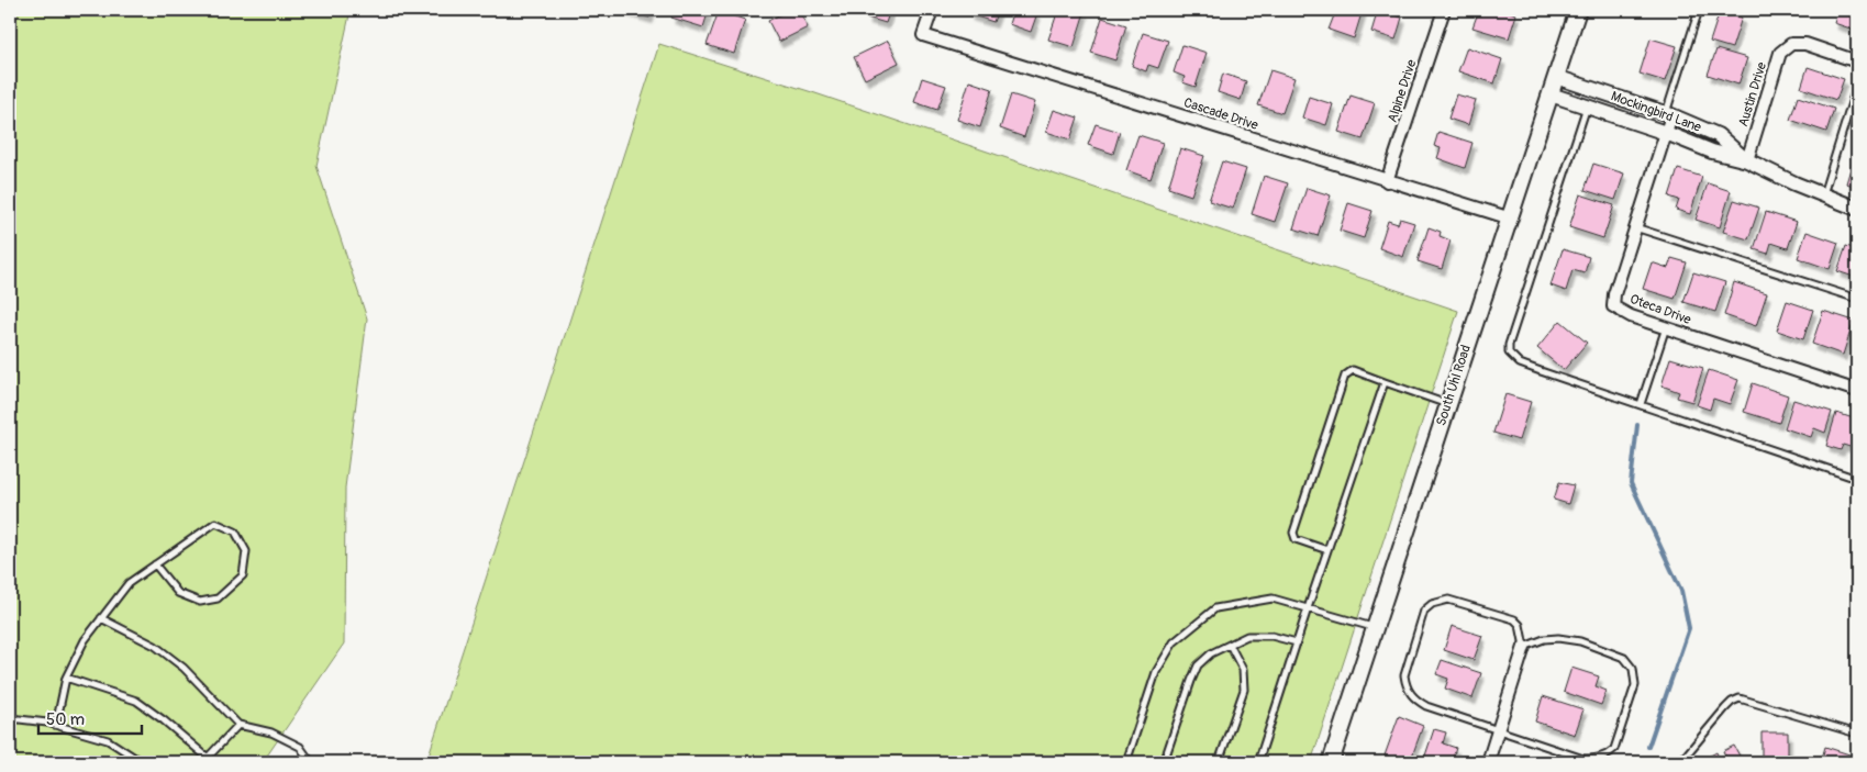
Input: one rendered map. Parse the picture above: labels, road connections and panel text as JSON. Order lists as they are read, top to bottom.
{
  "streets": {
    "main road": ["South Uhl Road"],
    "street": [
      "Alpine Drive",
      "Austin Drive",
      "Mockingbird Lane",
      "Cascade Drive",
      "Oteca Drive"
    ]
  },
  "crossings": [
    ["Alpine Drive", "Cascade Drive"],
    ["Austin Drive", "Mockingbird Lane"],
    ["Mockingbird Lane", "Oteca Drive"],
    ["Mockingbird Lane", "South Uhl Road"],
    ["Cascade Drive", "South Uhl Road"]
  ],
  "scale_bar": "50 m"
}
